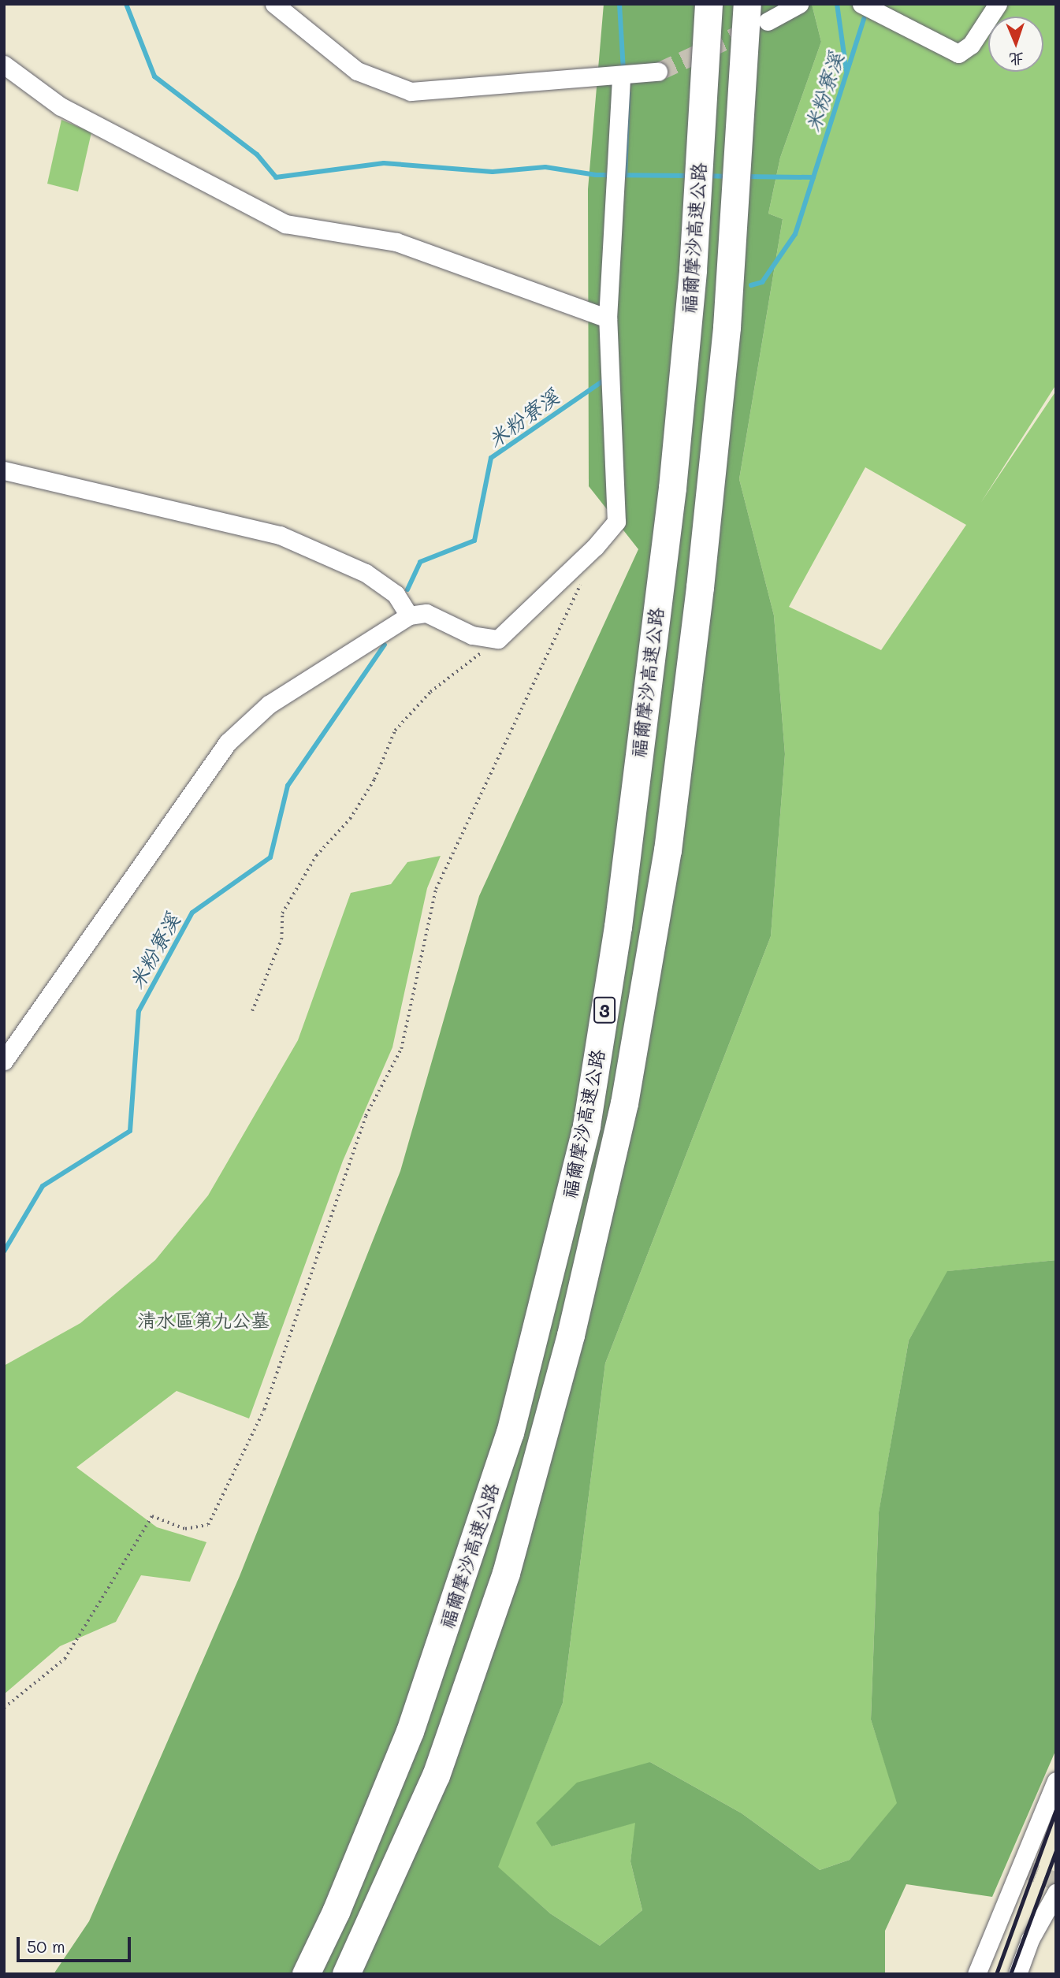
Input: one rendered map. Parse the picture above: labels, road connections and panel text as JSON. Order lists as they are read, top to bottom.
{
  "streets": {
    "highway": ["福爾摩沙高速公路", "3"]
  },
  "water": ["米粉寮溪"],
  "parks": ["清水區第九公墓"],
  "scale_bar": "50 m",
  "north": "bottom"
}
